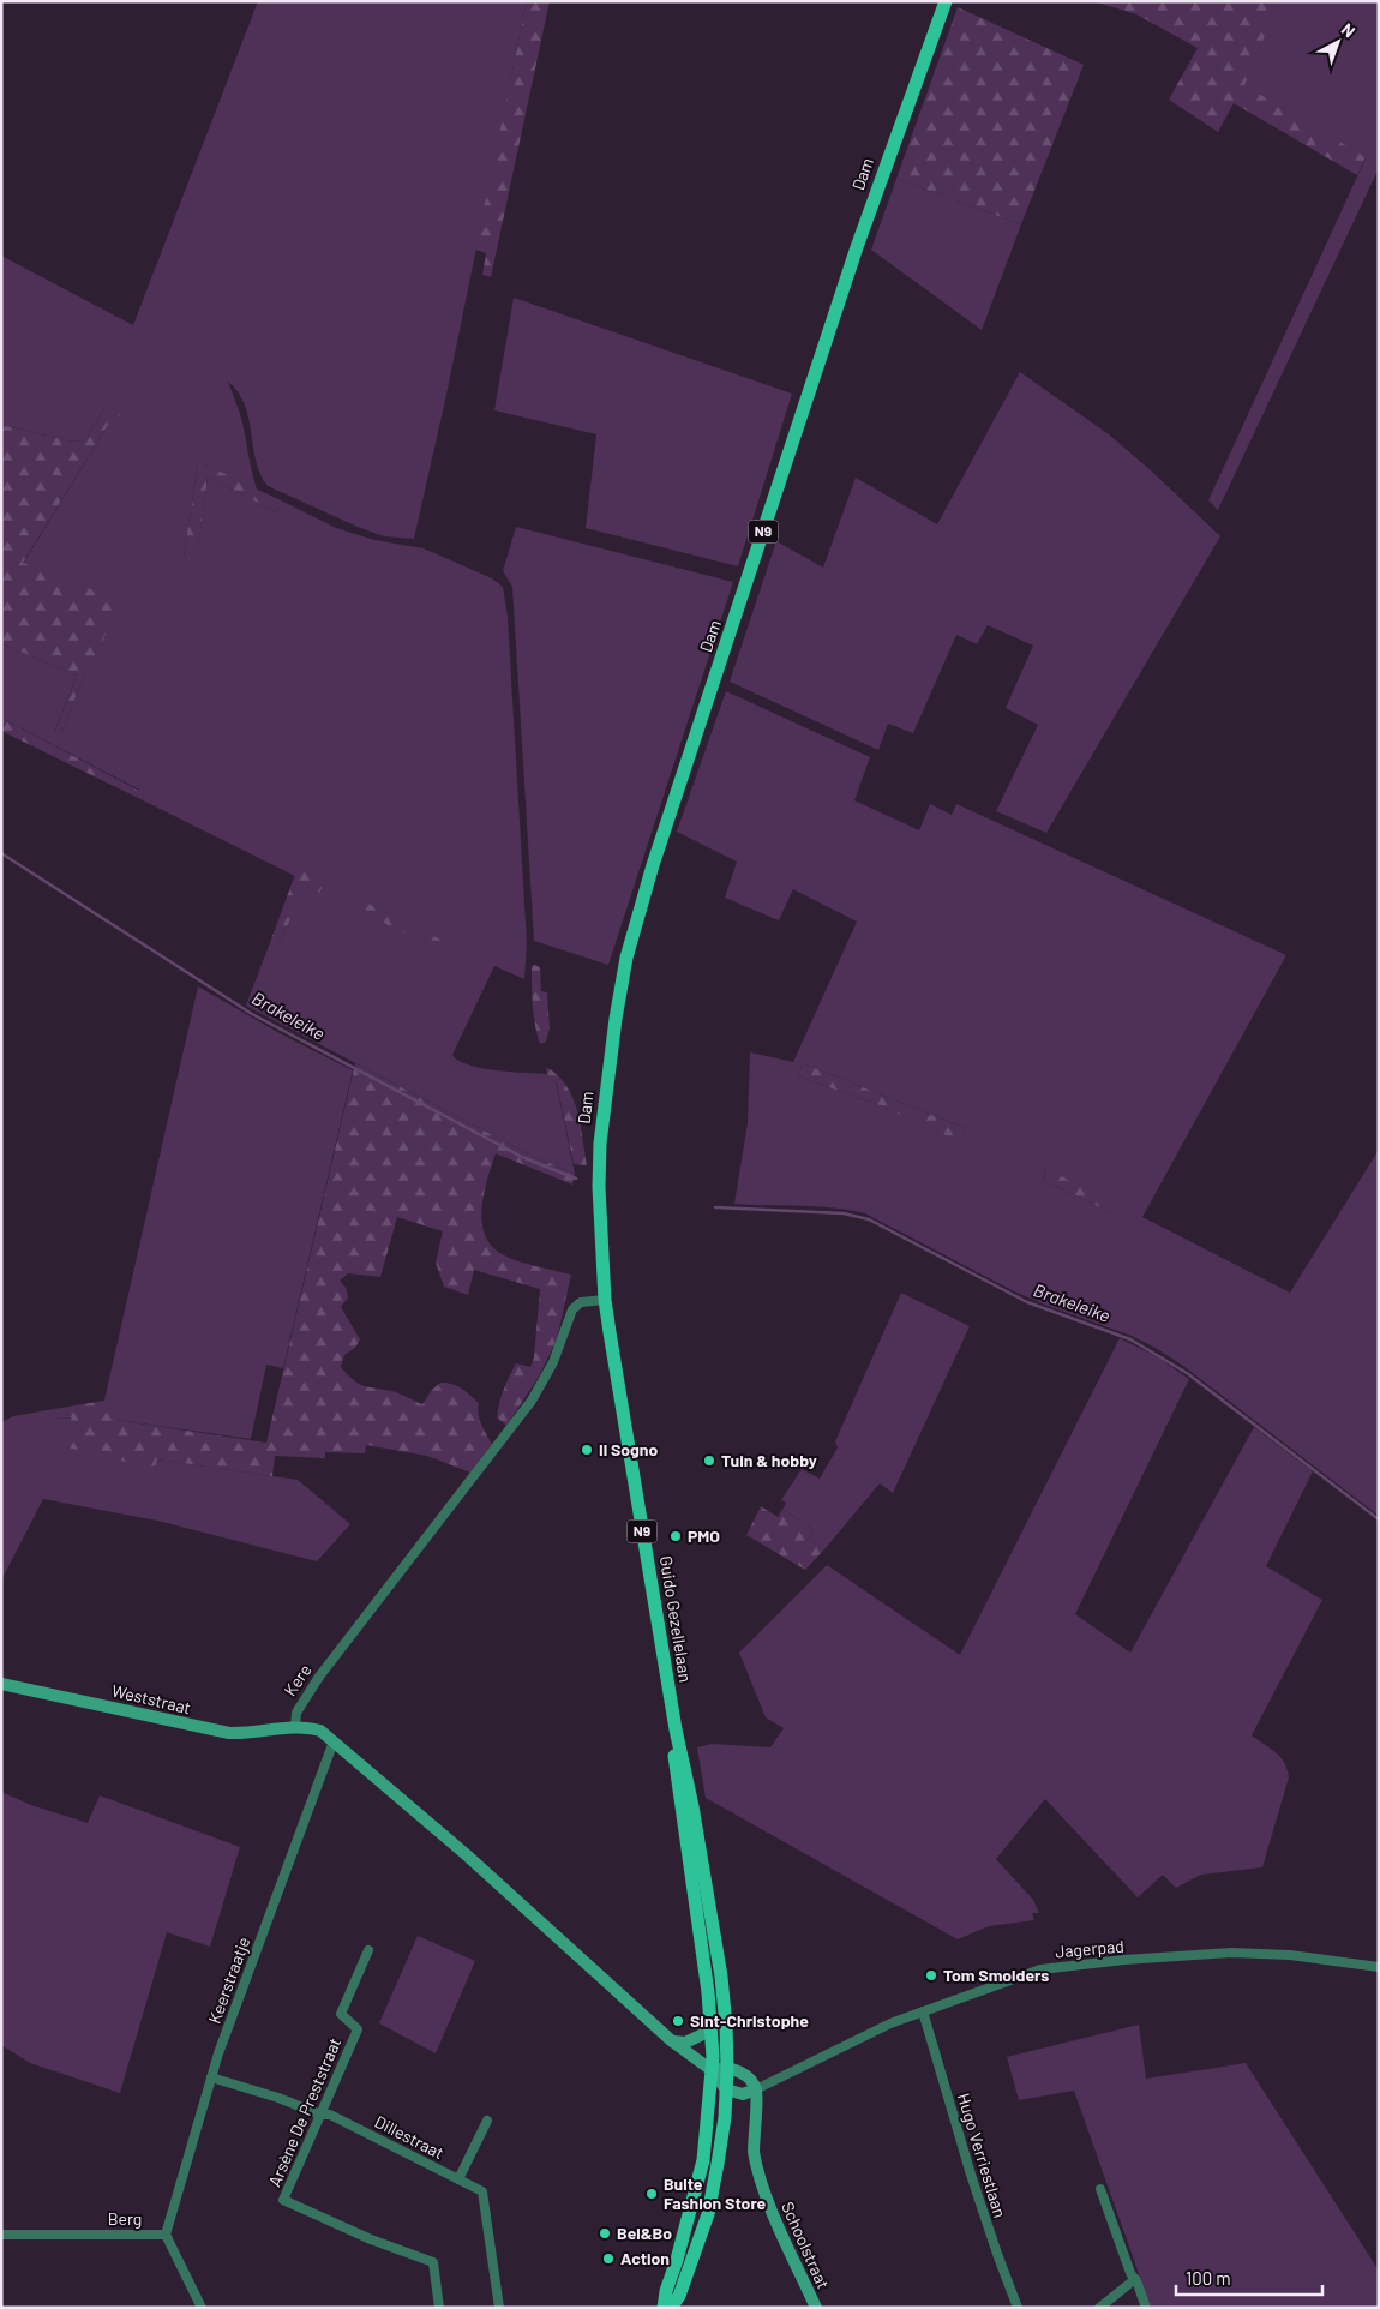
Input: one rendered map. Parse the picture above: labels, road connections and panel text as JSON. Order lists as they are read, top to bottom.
{
  "streets": {
    "main road": ["Dam", "N9", "Guido Gezellelaan"],
    "street": [
      "Kere",
      "Weststraat",
      "Jagerpad",
      "Keerstraatje",
      "Arsène De Preststraat",
      "Dillestraat",
      "Hugo Verriestlaan",
      "Berg",
      "Schoolstraat"
    ]
  },
  "crossings": [
    ["Dam", "Guido Gezellelaan"],
    ["Dam", "Kere"],
    ["N9", "Guido Gezellelaan"],
    ["Guido Gezellelaan", "Kere"],
    ["Kere", "Weststraat"],
    ["Jagerpad", "Hugo Verriestlaan"],
    ["Jagerpad", "Schoolstraat"],
    ["Keerstraatje", "Dillestraat"],
    ["Keerstraatje", "Berg"],
    ["Arsène De Preststraat", "Dillestraat"]
  ],
  "water": ["Brakeleike"],
  "places": [
    "Il Sogno",
    "Tuin & hobby",
    "PMO",
    "Tom Smolders",
    "Sint-Christophe",
    "Bulte Fashion Store",
    "Bel&Bo",
    "Action"
  ],
  "scale_bar": "100 m",
  "north": "top right"
}
